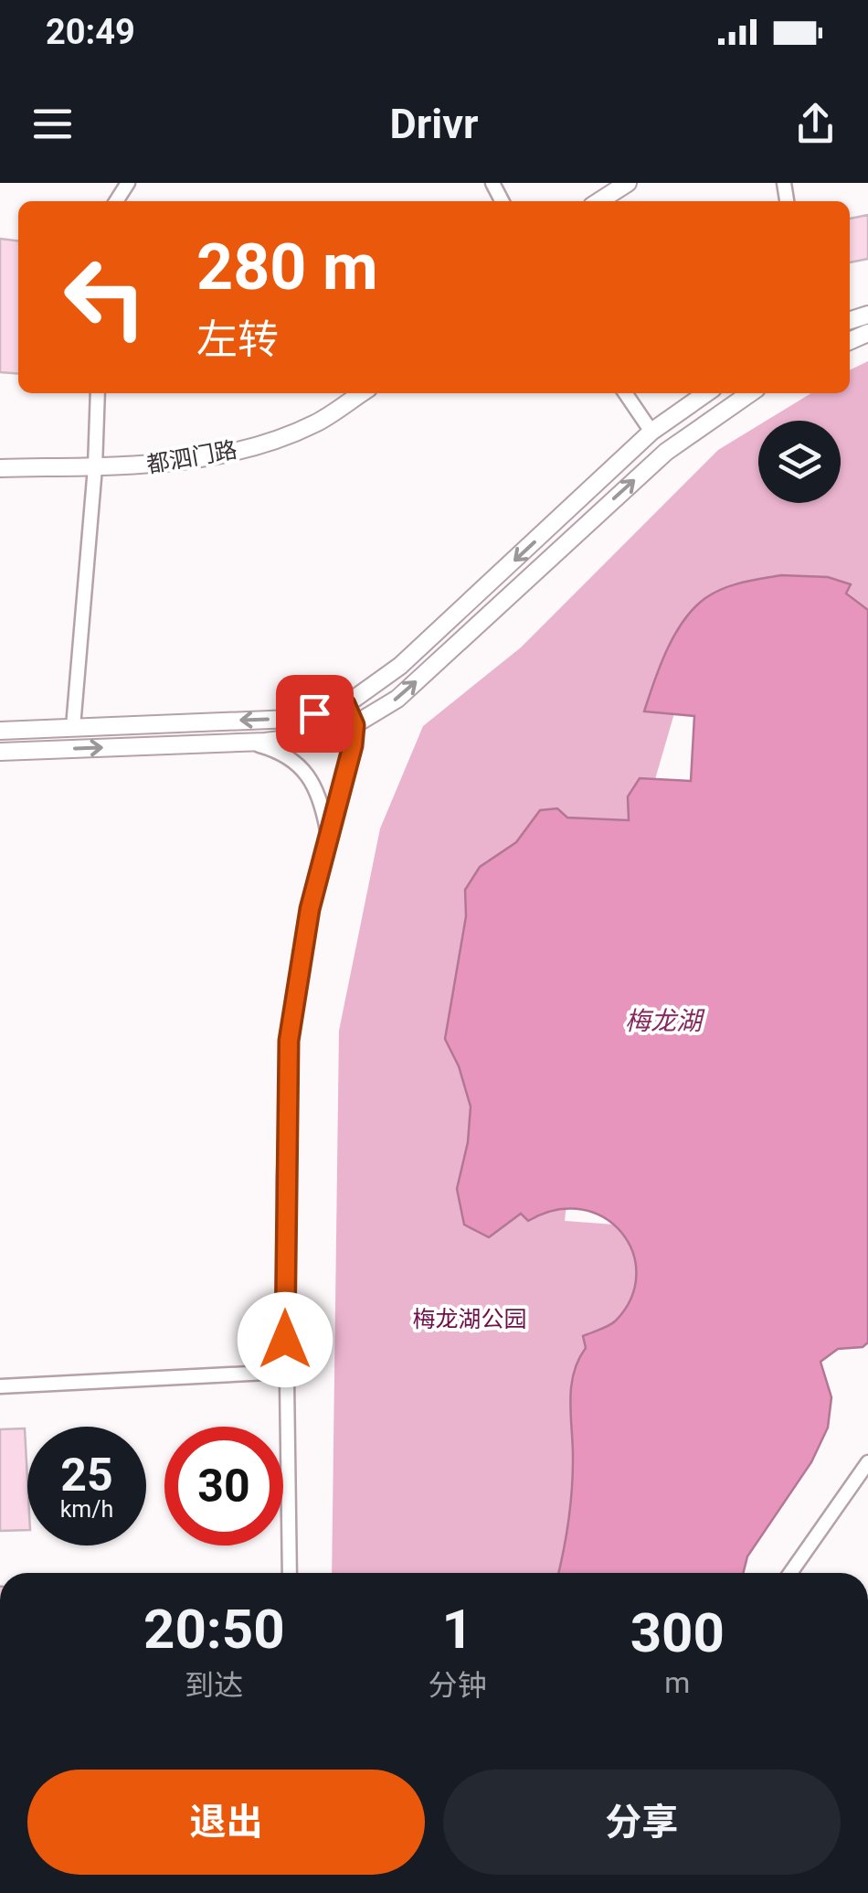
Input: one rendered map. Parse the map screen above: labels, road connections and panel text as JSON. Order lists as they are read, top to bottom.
{
  "streets": {
    "street": ["都泗门路"]
  },
  "water": ["梅龙湖"],
  "parks": ["梅龙湖公园"],
  "page": {
    "status": "20:49",
    "header": "Drivr",
    "turn": ["280 m", "左转"],
    "speed": "25 km/h",
    "limit": "30",
    "eta": [
      "20:50",
      "到达",
      "1",
      "分钟",
      "300",
      "m"
    ],
    "buttons": ["退出", "分享"]
  }
}
